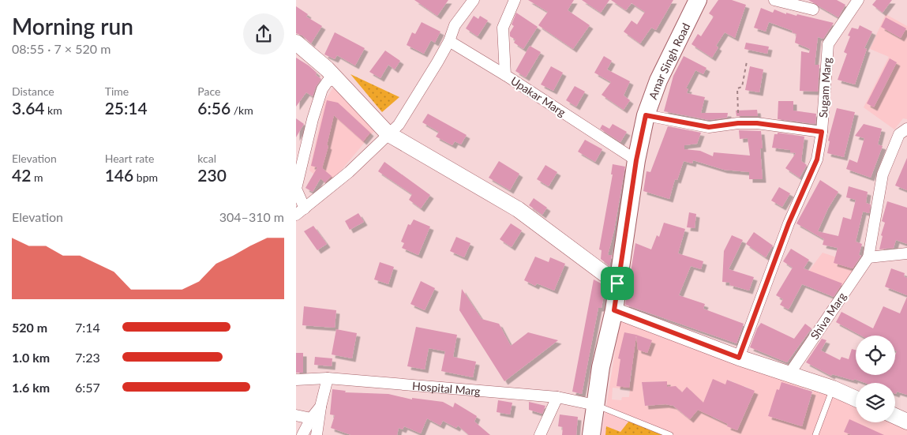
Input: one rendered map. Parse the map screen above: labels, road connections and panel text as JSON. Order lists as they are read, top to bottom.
{
  "streets": {
    "main road": ["Amar Singh Road"],
    "street": [
      "Sugam Marg",
      "Upakar Marg",
      "Shiva Marg",
      "Hospital Marg"
    ]
  },
  "crossings": [
    ["Amar Singh Road", "Upakar Marg"]
  ],
  "page": {
    "heading": ["Morning run", "08:55 · 7 × 520 m"],
    "stats": [
      ["Distance", "3.64 km"],
      ["Time", "25:14"],
      ["Pace", "6:56 /km"],
      ["Elevation", "42 m"],
      ["Heart rate", "146 bpm"],
      ["kcal", "230"]
    ],
    "chart": ["Elevation", "304–310 m"],
    "list": [
      {
        "name": "520 m",
        "note": "7:14"
      },
      {
        "name": "1.0 km",
        "note": "7:23"
      },
      {
        "name": "1.6 km",
        "note": "6:57"
      }
    ]
  }
}
